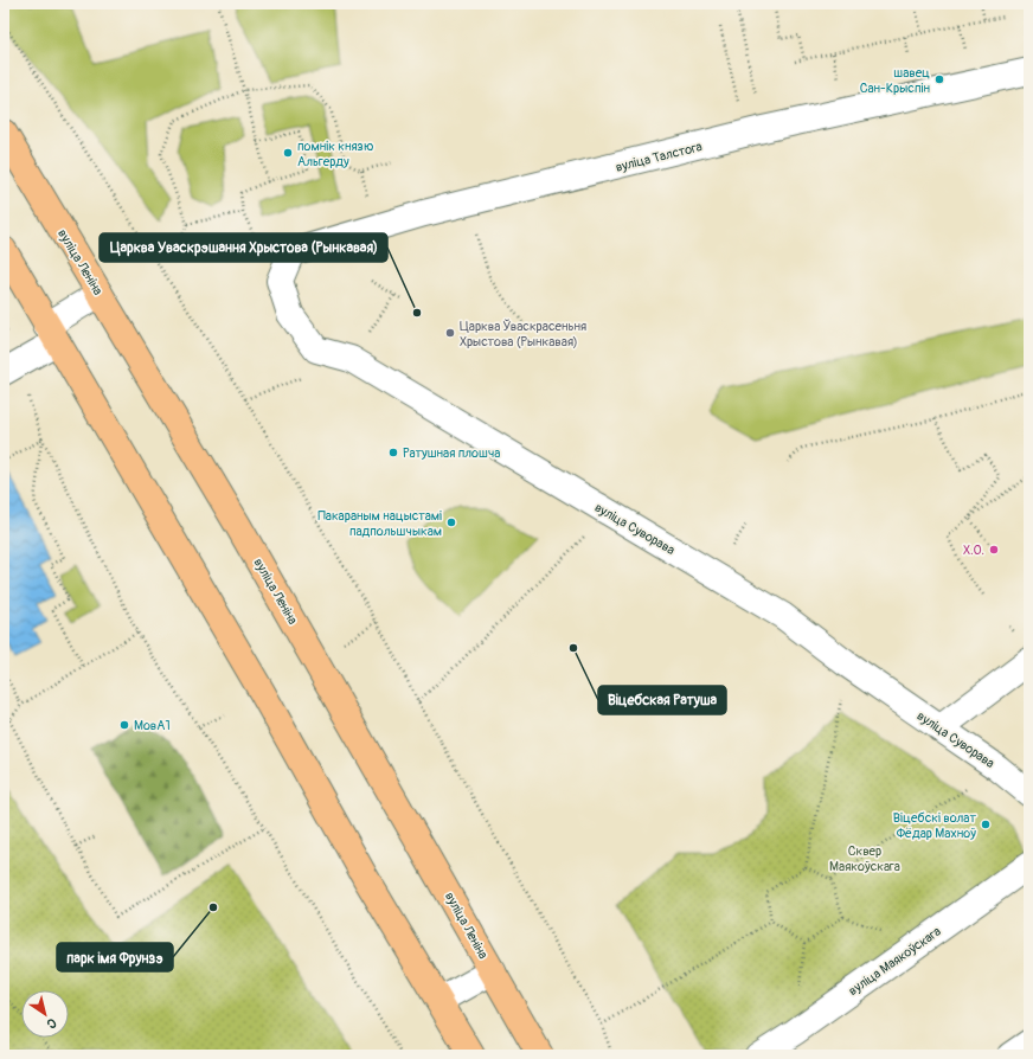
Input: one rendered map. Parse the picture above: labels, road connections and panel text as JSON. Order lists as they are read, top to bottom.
{
  "streets": {
    "main road": ["вуліца Леніна"],
    "street": ["вуліца Талстога", "вуліца Суворава", "вуліца Маякоўскага"]
  },
  "crossings": [
    ["вуліца Талстога", "вуліца Суворава"]
  ],
  "parks": ["Сквер Маякоўскага"],
  "places": [
    "шавец Сан-Крыспін",
    "помнік князю Альгерду",
    "Царква Уваскрэшання Хрыстова (Рынкавая)",
    "Царква Ўваскрасеньня Хрыстова (Рынкавая)",
    "Ратушная плошча",
    "Пакараным нацыстамі падпольшчыкам",
    "X.O.",
    "Віцебская Ратуша",
    "МовА1",
    "Віцебскі волат Фёдар Махноў",
    "парк імя Фрунзэ"
  ],
  "north": "bottom right"
}
